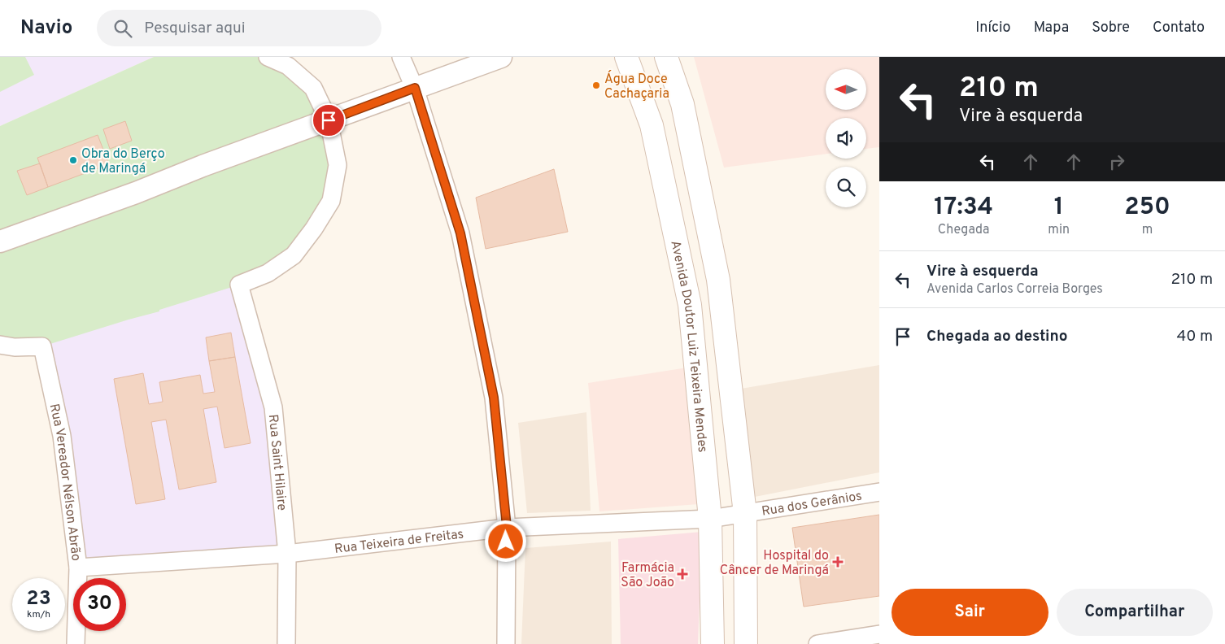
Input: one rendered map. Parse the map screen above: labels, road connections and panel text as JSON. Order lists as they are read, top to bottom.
{
  "streets": {
    "main road": ["Avenida Doutor Luiz Teixeira Mendes"],
    "street": [
      "Rua Saint Hilaire",
      "Rua Vereador Nélson Abrão",
      "Rua dos Gerânios",
      "Rua Teixeira de Freitas"
    ]
  },
  "crossings": [
    ["Avenida Doutor Luiz Teixeira Mendes", "Rua Teixeira de Freitas"],
    ["Rua Saint Hilaire", "Rua Teixeira de Freitas"],
    ["Rua Vereador Nélson Abrão", "Rua Teixeira de Freitas"],
    ["Rua dos Gerânios", "Rua Teixeira de Freitas"]
  ],
  "places": {
    "other": ["Água Doce Cachaçaria", "Obra do Berço de Maringá"],
    "health": ["Hospital do Câncer de Maringá", "Farmácia São João"]
  },
  "north": "left",
  "page": {
    "header": "Navio",
    "search": "Pesquisar aqui",
    "nav": [
      "Início",
      "Mapa",
      "Sobre",
      "Contato"
    ],
    "turn": ["210 m", "Vire à esquerda"],
    "eta": [
      "17:34",
      "Chegada",
      "1",
      "min",
      "250",
      "m"
    ],
    "list": [
      {
        "name": "Vire à esquerda",
        "note": "Avenida Carlos Correia Borges",
        "value": "210 m"
      },
      {
        "name": "Chegada ao destino",
        "value": "40 m"
      }
    ],
    "speed": "23 km/h",
    "limit": "30",
    "buttons": ["Sair", "Compartilhar"]
  }
}
